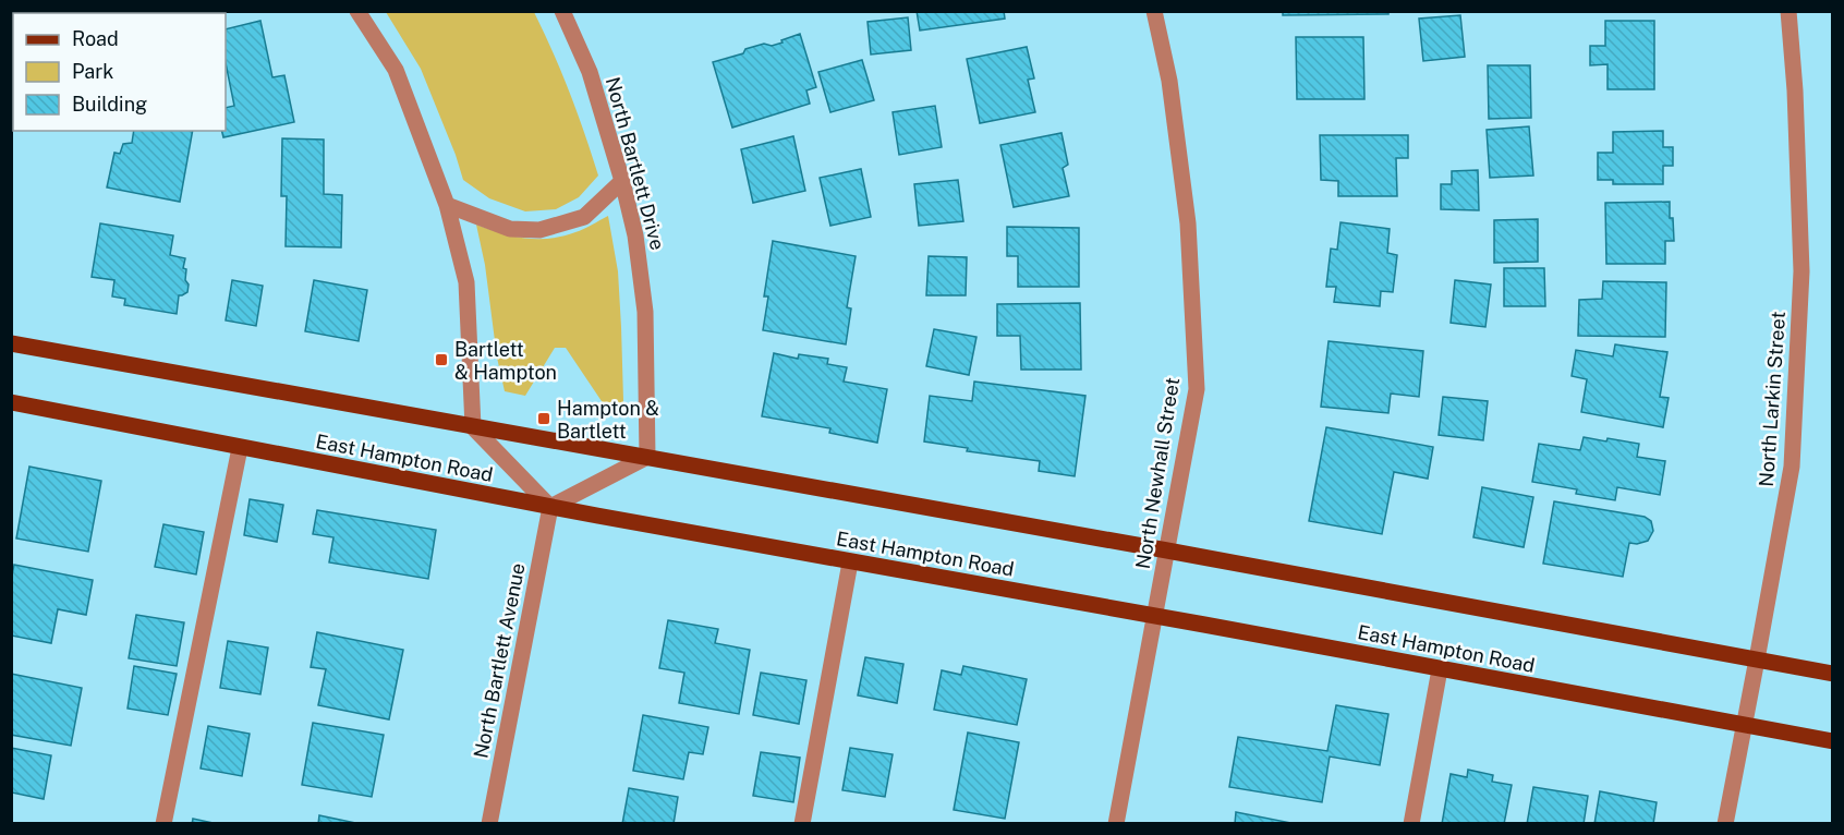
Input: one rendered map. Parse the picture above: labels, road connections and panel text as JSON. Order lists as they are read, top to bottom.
{
  "streets": {
    "main road": ["East Hampton Road"],
    "street": [
      "North Bartlett Drive",
      "North Larkin Street",
      "North Newhall Street",
      "North Bartlett Avenue"
    ]
  },
  "crossings": [
    ["North Larkin Street", "East Hampton Road"],
    ["East Hampton Road", "North Newhall Street"],
    ["East Hampton Road", "North Bartlett Avenue"]
  ],
  "places": {
    "transit": ["Bartlett & Hampton", "Hampton & Bartlett"]
  },
  "legend": ["Road", "Park", "Building"]
}
